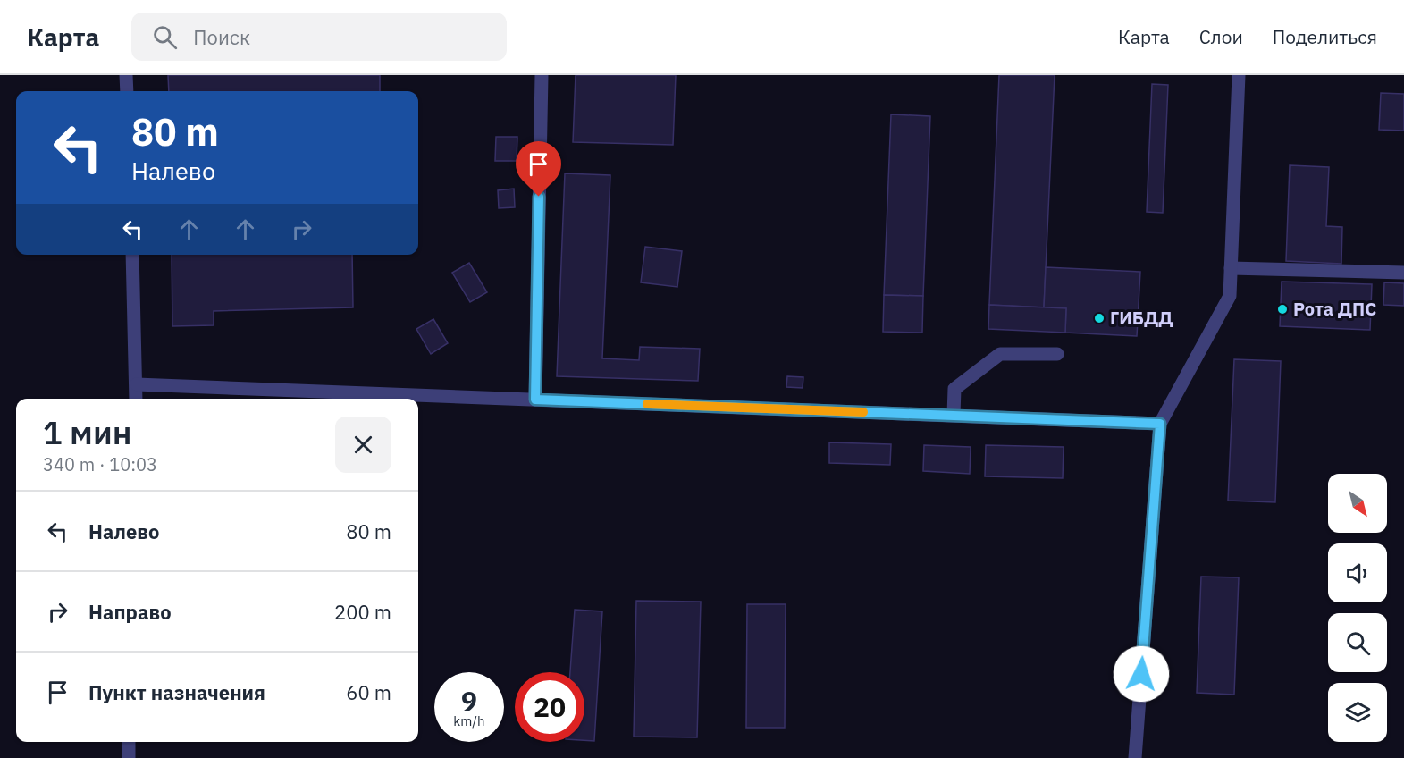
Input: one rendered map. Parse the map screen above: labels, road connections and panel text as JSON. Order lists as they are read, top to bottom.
{
  "places": ["Рота ДПС", "ГИБДД"],
  "north": "bottom right",
  "page": {
    "header": "Карта",
    "search": "Поиск",
    "nav": ["Карта", "Слои", "Поделиться"],
    "turn": ["80 m", "Налево"],
    "heading": ["1 мин", "340 m · 10:03"],
    "list": [
      {
        "name": "Налево",
        "value": "80 m"
      },
      {
        "name": "Направо",
        "value": "200 m"
      },
      {
        "name": "Пункт назначения",
        "value": "60 m"
      }
    ],
    "speed": "9 km/h",
    "limit": "20"
  }
}
